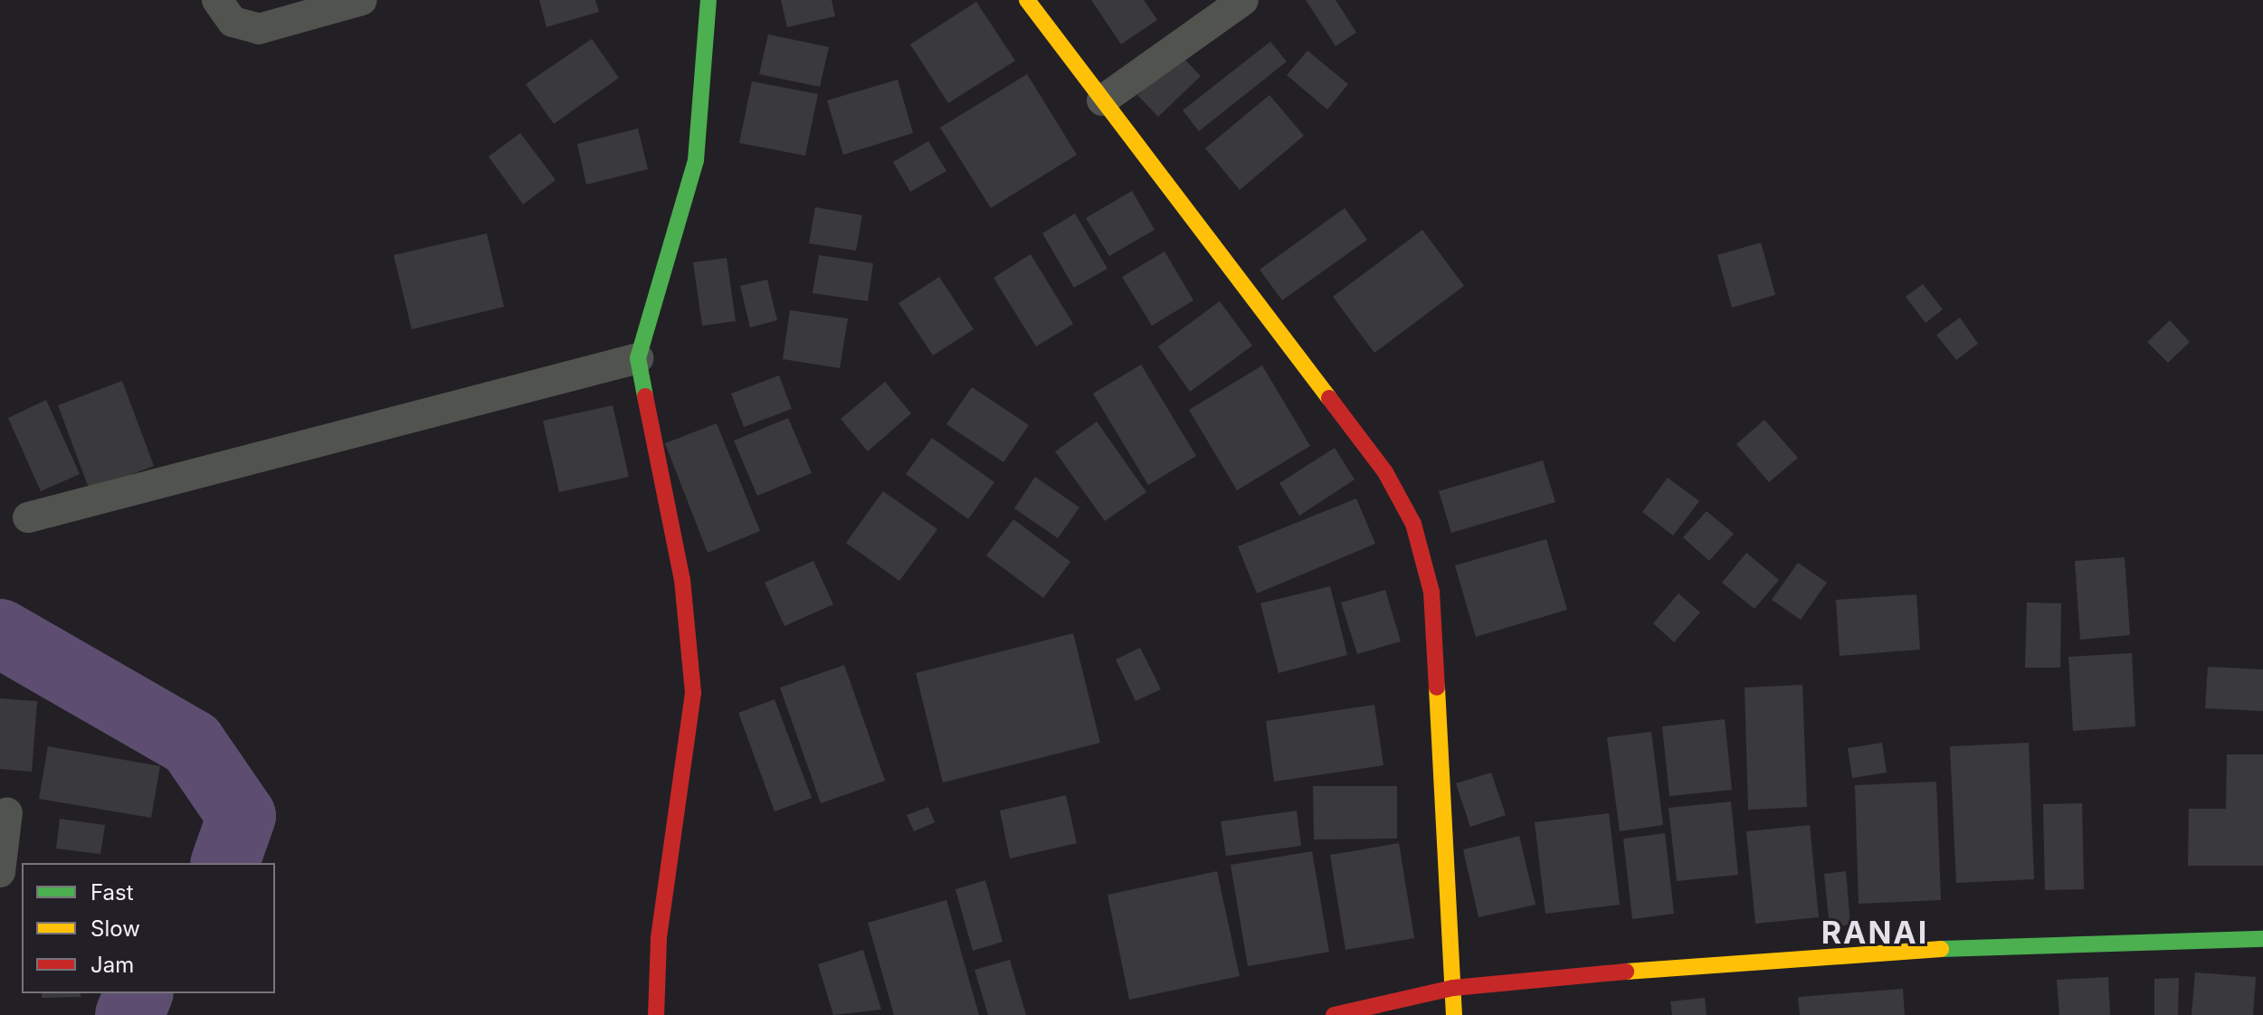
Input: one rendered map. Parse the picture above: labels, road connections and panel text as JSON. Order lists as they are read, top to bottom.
{
  "districts": ["RANAI"],
  "legend": ["Fast", "Slow", "Jam"]
}
